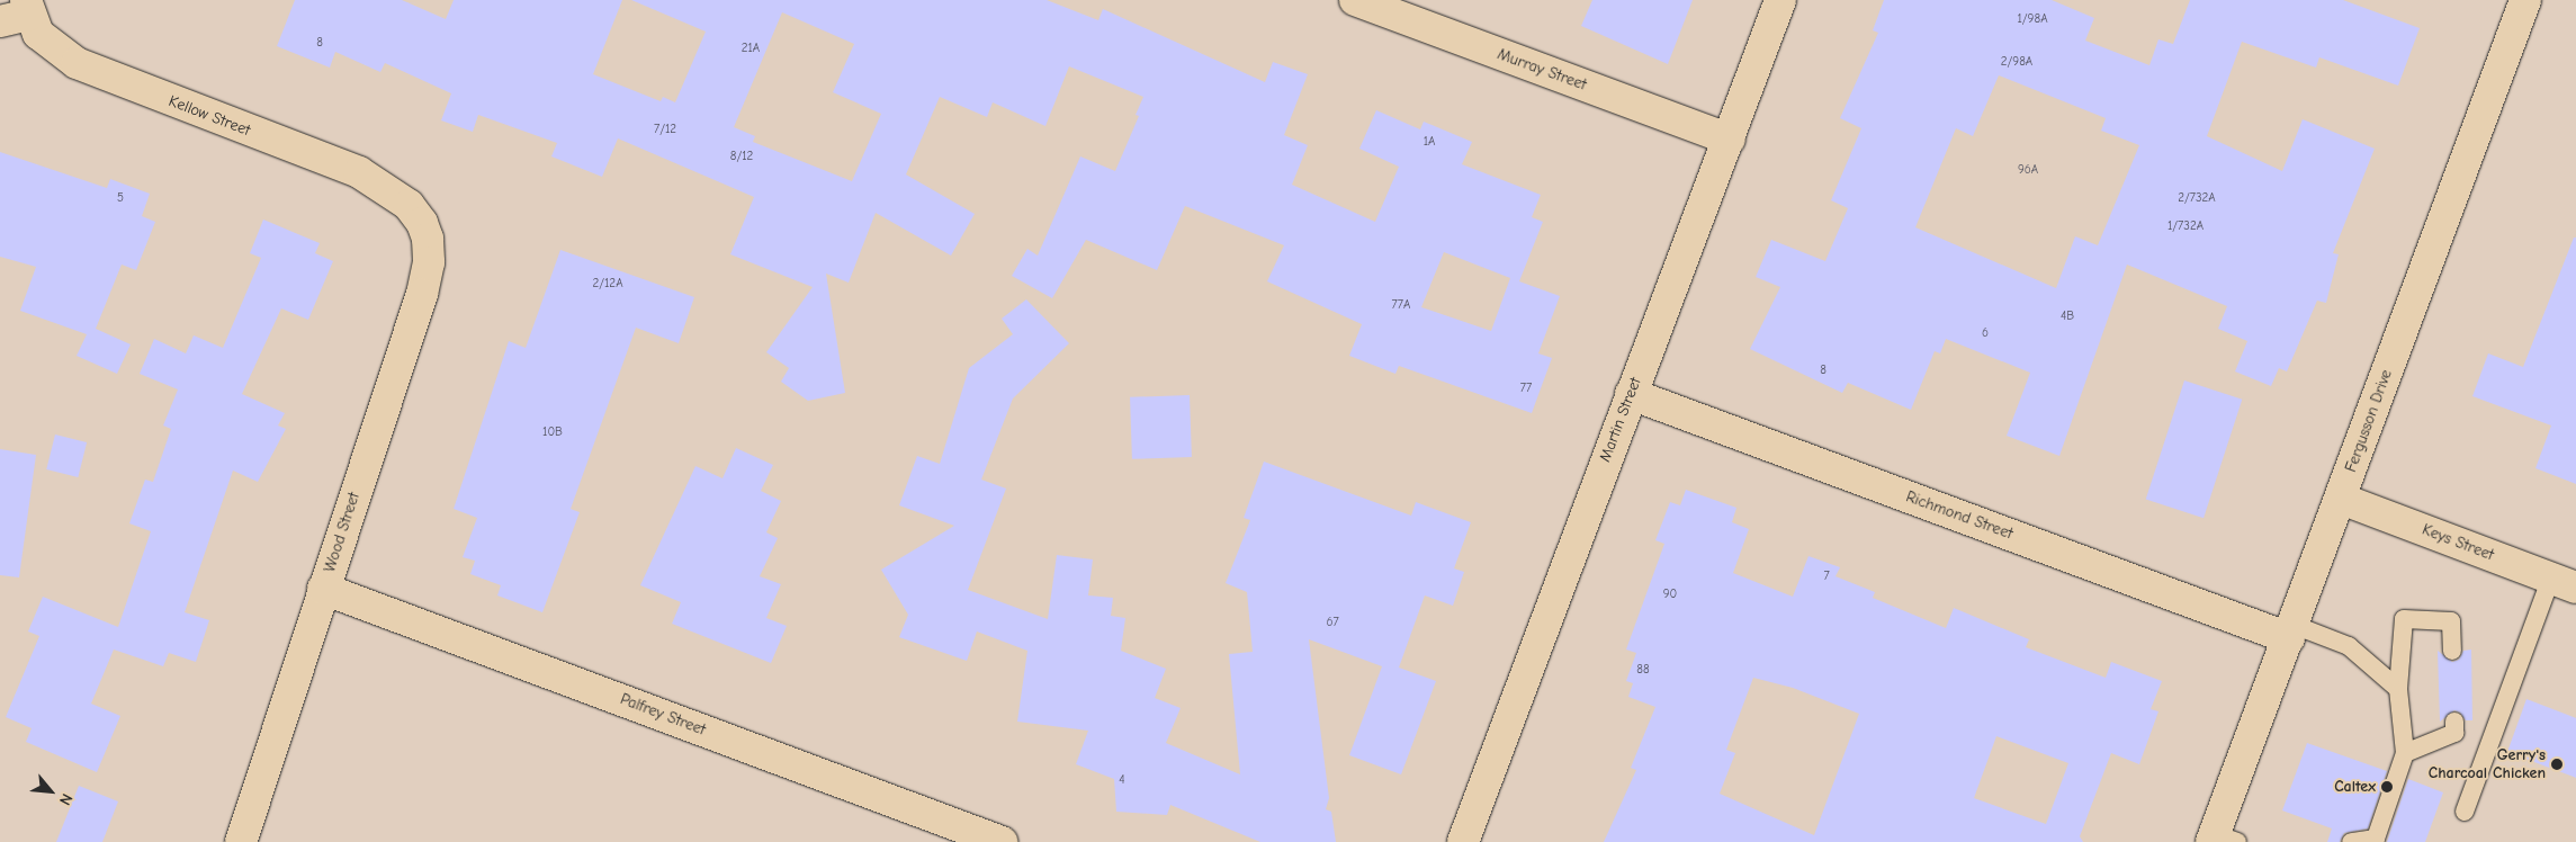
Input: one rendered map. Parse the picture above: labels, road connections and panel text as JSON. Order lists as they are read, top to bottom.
{
  "streets": {
    "street": [
      "Murray Street",
      "Kellow Street",
      "Martin Street",
      "Fergusson Drive",
      "Richmond Street",
      "Wood Street",
      "Keys Street",
      "Palfrey Street"
    ]
  },
  "crossings": [
    ["Murray Street", "Martin Street"],
    ["Kellow Street", "Wood Street"],
    ["Martin Street", "Richmond Street"],
    ["Fergusson Drive", "Richmond Street"],
    ["Fergusson Drive", "Keys Street"],
    ["Wood Street", "Palfrey Street"]
  ],
  "places": ["Gerry's Charcoal Chicken", "Caltex"],
  "house_numbers": [
    "1/98A",
    "8",
    "21A",
    "2/98A",
    "7/12",
    "1A",
    "8/12",
    "96A",
    "5",
    "2/732A",
    "1/732A",
    "2/12A",
    "77A",
    "4B",
    "6",
    "8",
    "77",
    "10B",
    "7",
    "90",
    "67",
    "88",
    "4"
  ],
  "north": "bottom right"
}
